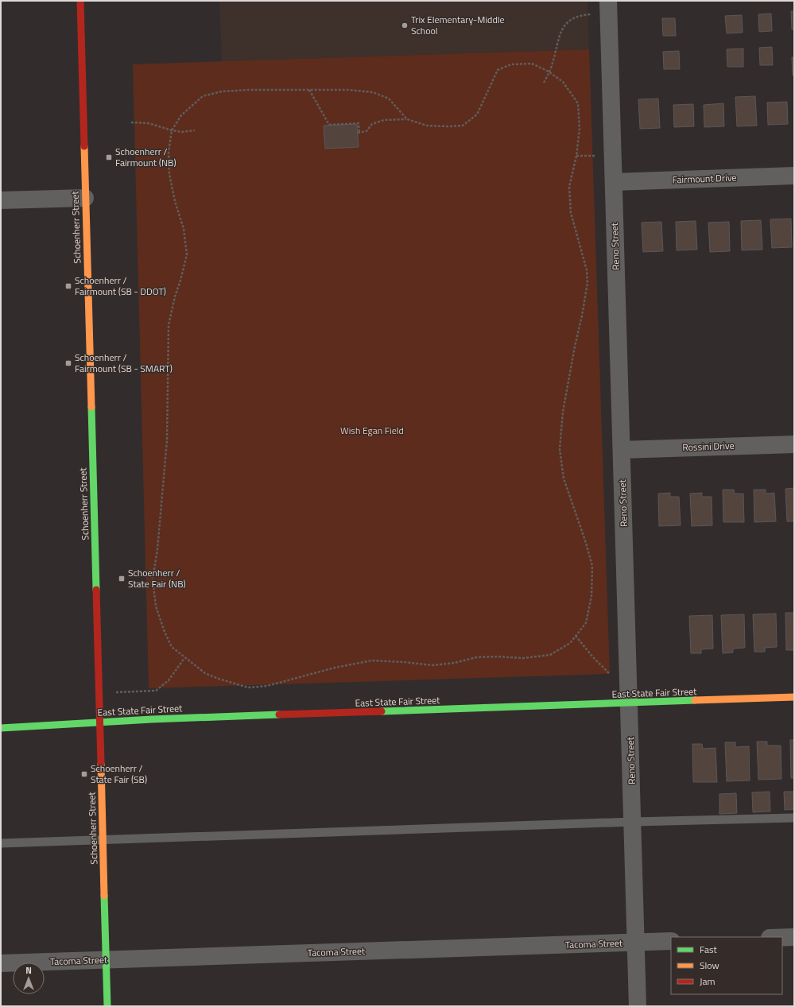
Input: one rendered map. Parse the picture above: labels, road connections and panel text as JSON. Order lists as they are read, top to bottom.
{
  "streets": {
    "street": [
      "Fairmount Drive",
      "Schoenherr Street",
      "Reno Street",
      "Rossini Drive",
      "East State Fair Street",
      "Tacoma Street"
    ]
  },
  "crossings": [
    ["Fairmount Drive", "Reno Street"],
    ["Schoenherr Street", "East State Fair Street"],
    ["Schoenherr Street", "Tacoma Street"],
    ["Reno Street", "Rossini Drive"],
    ["Reno Street", "East State Fair Street"],
    ["Reno Street", "Tacoma Street"]
  ],
  "parks": ["Wish Egan Field"],
  "places": {
    "other": ["Trix Elementary-Middle School"],
    "transit": [
      "Schoenherr / Fairmount (NB)",
      "Schoenherr / Fairmount (SB - DDOT)",
      "Schoenherr / Fairmount (SB - SMART)",
      "Schoenherr / State Fair (NB)",
      "Schoenherr / State Fair (SB)"
    ]
  },
  "legend": ["Fast", "Slow", "Jam"],
  "north": "top"
}
